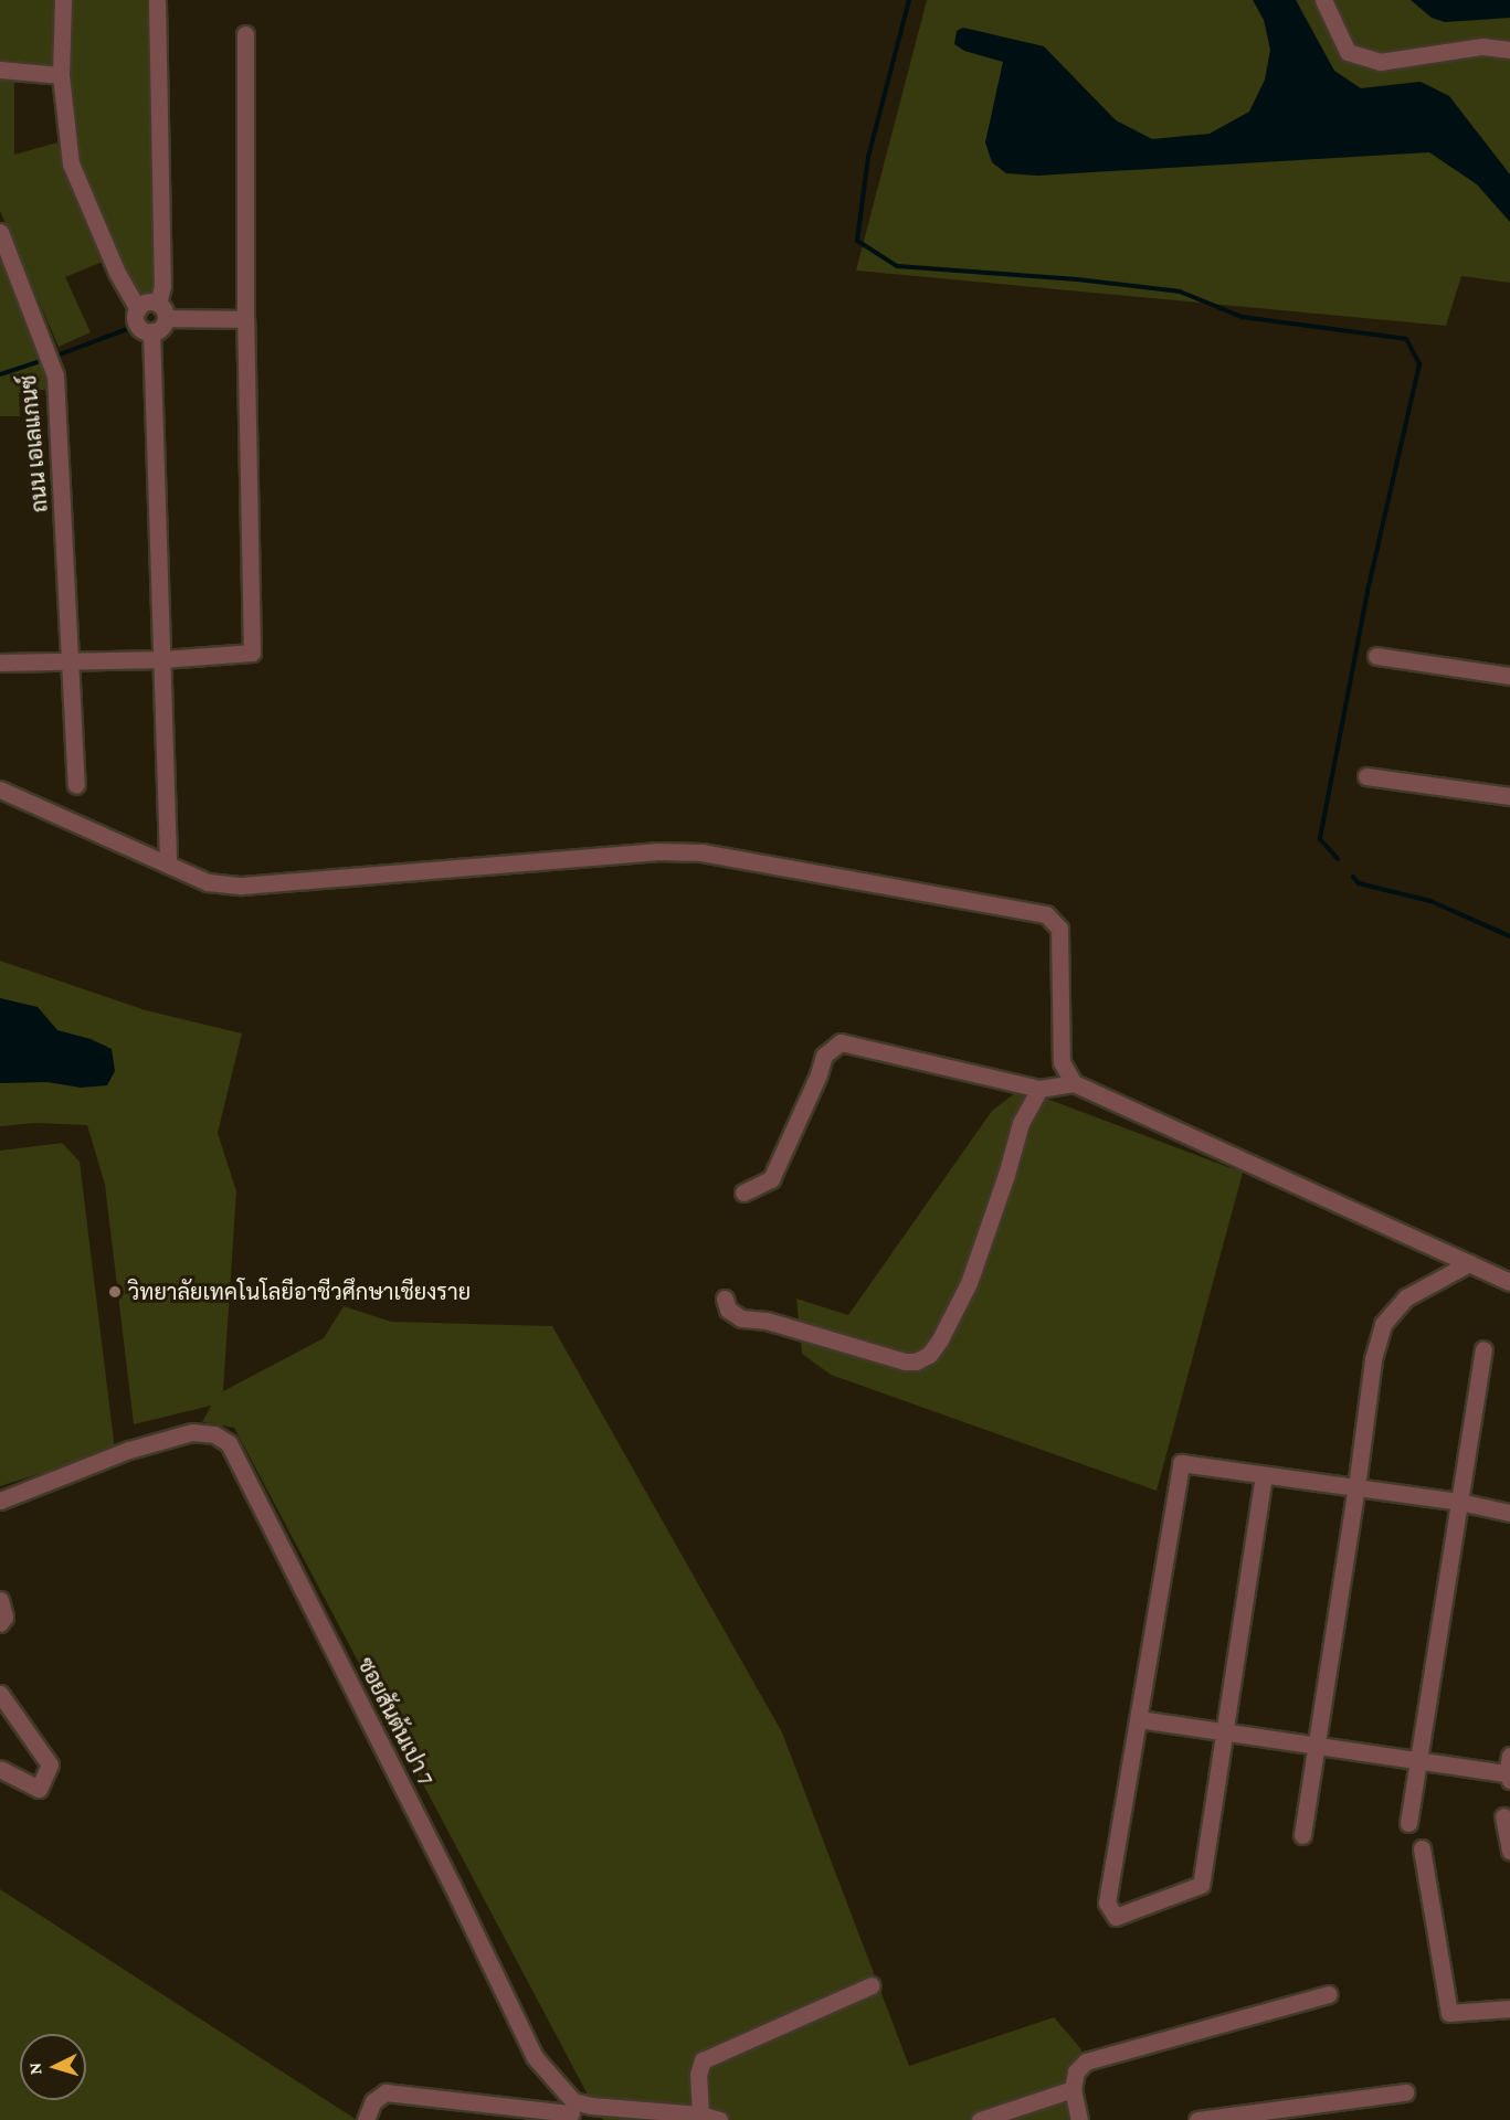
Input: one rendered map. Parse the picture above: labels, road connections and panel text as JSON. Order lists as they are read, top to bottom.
{
  "streets": {
    "street": ["ถนน เอเลแกนซ์", "ซอยสันต้นเปา 7"]
  },
  "places": ["วิทยาลัยเทคโนโลยีอาชีวศึกษาเชียงราย"],
  "north": "left"
}
